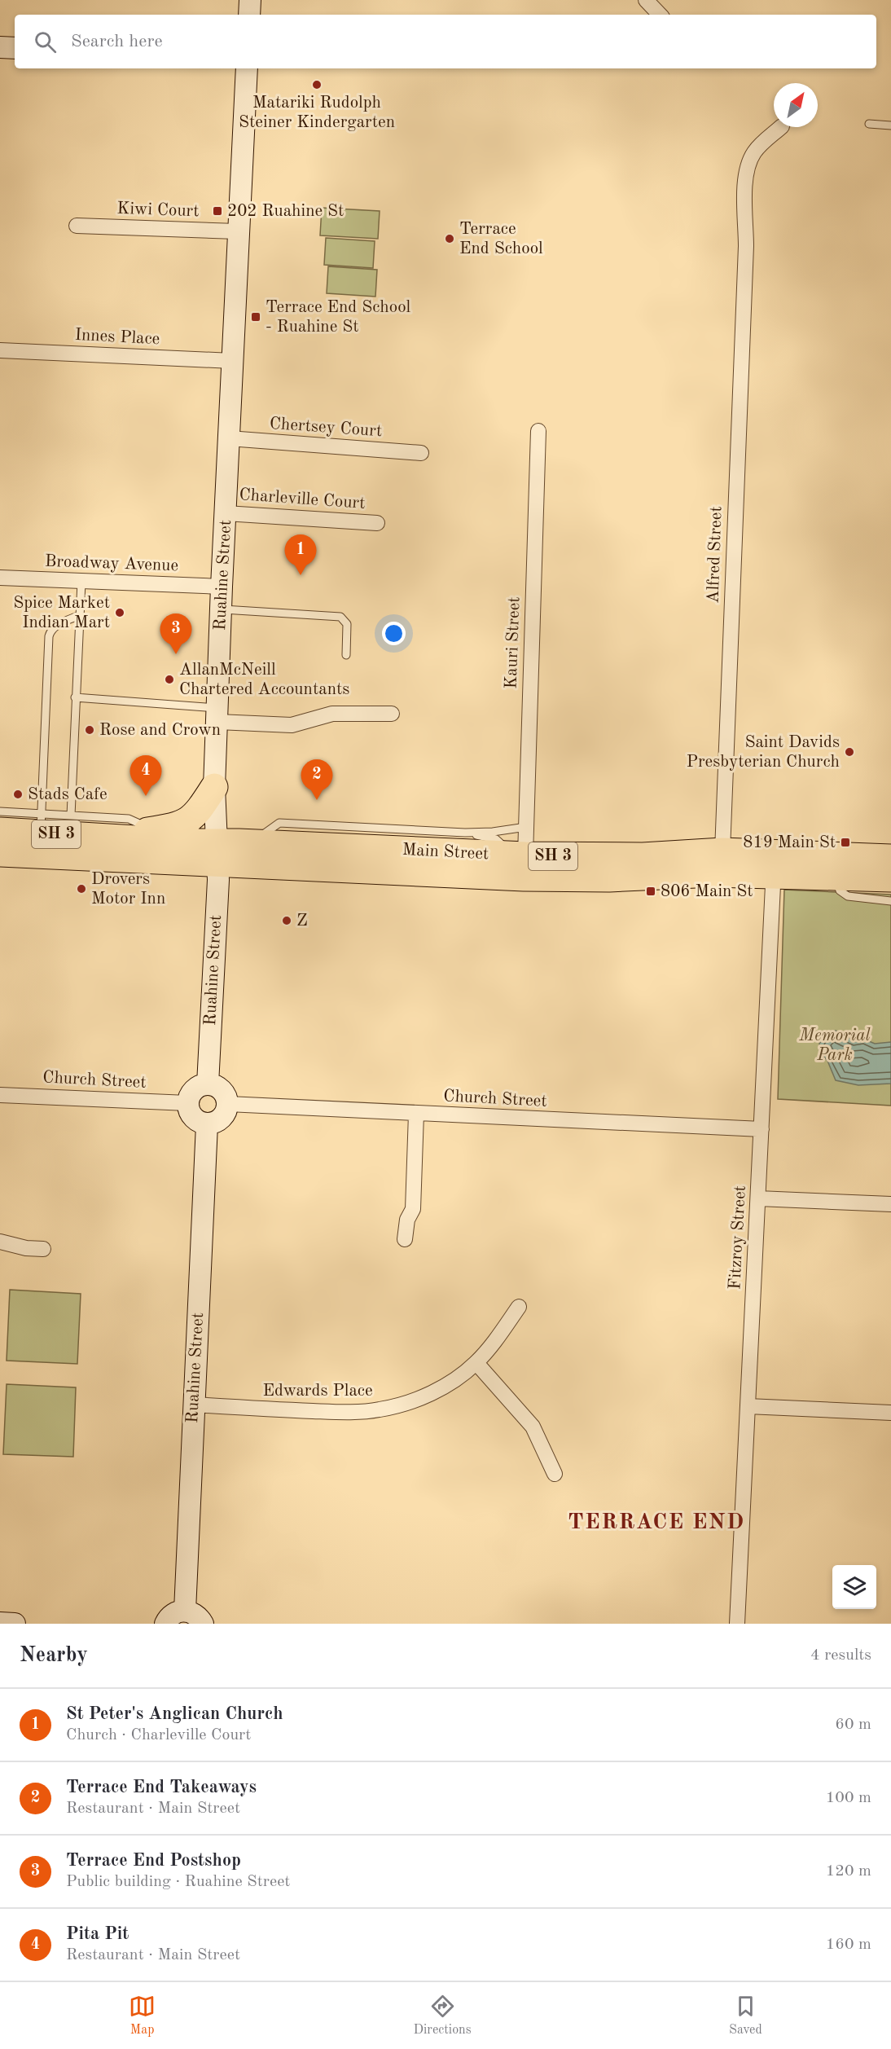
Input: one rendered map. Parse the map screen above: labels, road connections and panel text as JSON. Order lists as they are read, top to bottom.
{
  "streets": {
    "highway": ["SH 3", "Main Street"],
    "street": [
      "Kiwi Court",
      "Innes Place",
      "Chertsey Court",
      "Charleville Court",
      "Alfred Street",
      "Broadway Avenue",
      "Ruahine Street",
      "Kauri Street",
      "Church Street",
      "Fitzroy Street",
      "Edwards Place"
    ]
  },
  "crossings": [
    ["Kiwi Court", "Ruahine Street"],
    ["Innes Place", "Ruahine Street"],
    ["Chertsey Court", "Ruahine Street"],
    ["Charleville Court", "Ruahine Street"],
    ["Alfred Street", "Main Street"],
    ["Broadway Avenue", "Ruahine Street"],
    ["Ruahine Street", "Main Street"],
    ["Ruahine Street", "Church Street"],
    ["Ruahine Street", "Edwards Place"],
    ["Kauri Street", "Main Street"],
    ["Main Street", "Fitzroy Street"],
    ["Church Street", "Fitzroy Street"]
  ],
  "districts": ["TERRACE END"],
  "parks": ["Memorial Park"],
  "places": {
    "other": [
      "Matariki Rudolph Steiner Kindergarten",
      "Terrace End School",
      "Spice Market Indian Mart",
      "AllanMcNeill Chartered Accountants",
      "Rose and Crown",
      "Saint Davids Presbyterian Church",
      "Stads Cafe",
      "Drovers Motor Inn",
      "Z"
    ],
    "transit": [
      "202 Ruahine St",
      "Terrace End School - Ruahine St",
      "819 Main St",
      "806 Main St"
    ]
  },
  "north": "top right",
  "page": {
    "search": "Search here",
    "pins": [
      "1",
      "3",
      "4",
      "2"
    ],
    "heading": ["Nearby", "4 results"],
    "list": [
      {
        "mark": "1",
        "name": "St Peter's Anglican Church",
        "note": "Church · Charleville Court",
        "value": "60 m"
      },
      {
        "mark": "2",
        "name": "Terrace End Takeaways",
        "note": "Restaurant · Main Street",
        "value": "100 m"
      },
      {
        "mark": "3",
        "name": "Terrace End Postshop",
        "note": "Public building · Ruahine Street",
        "value": "120 m"
      },
      {
        "mark": "4",
        "name": "Pita Pit",
        "note": "Restaurant · Main Street",
        "value": "160 m"
      }
    ],
    "nav": ["Map", "Directions", "Saved"]
  }
}
